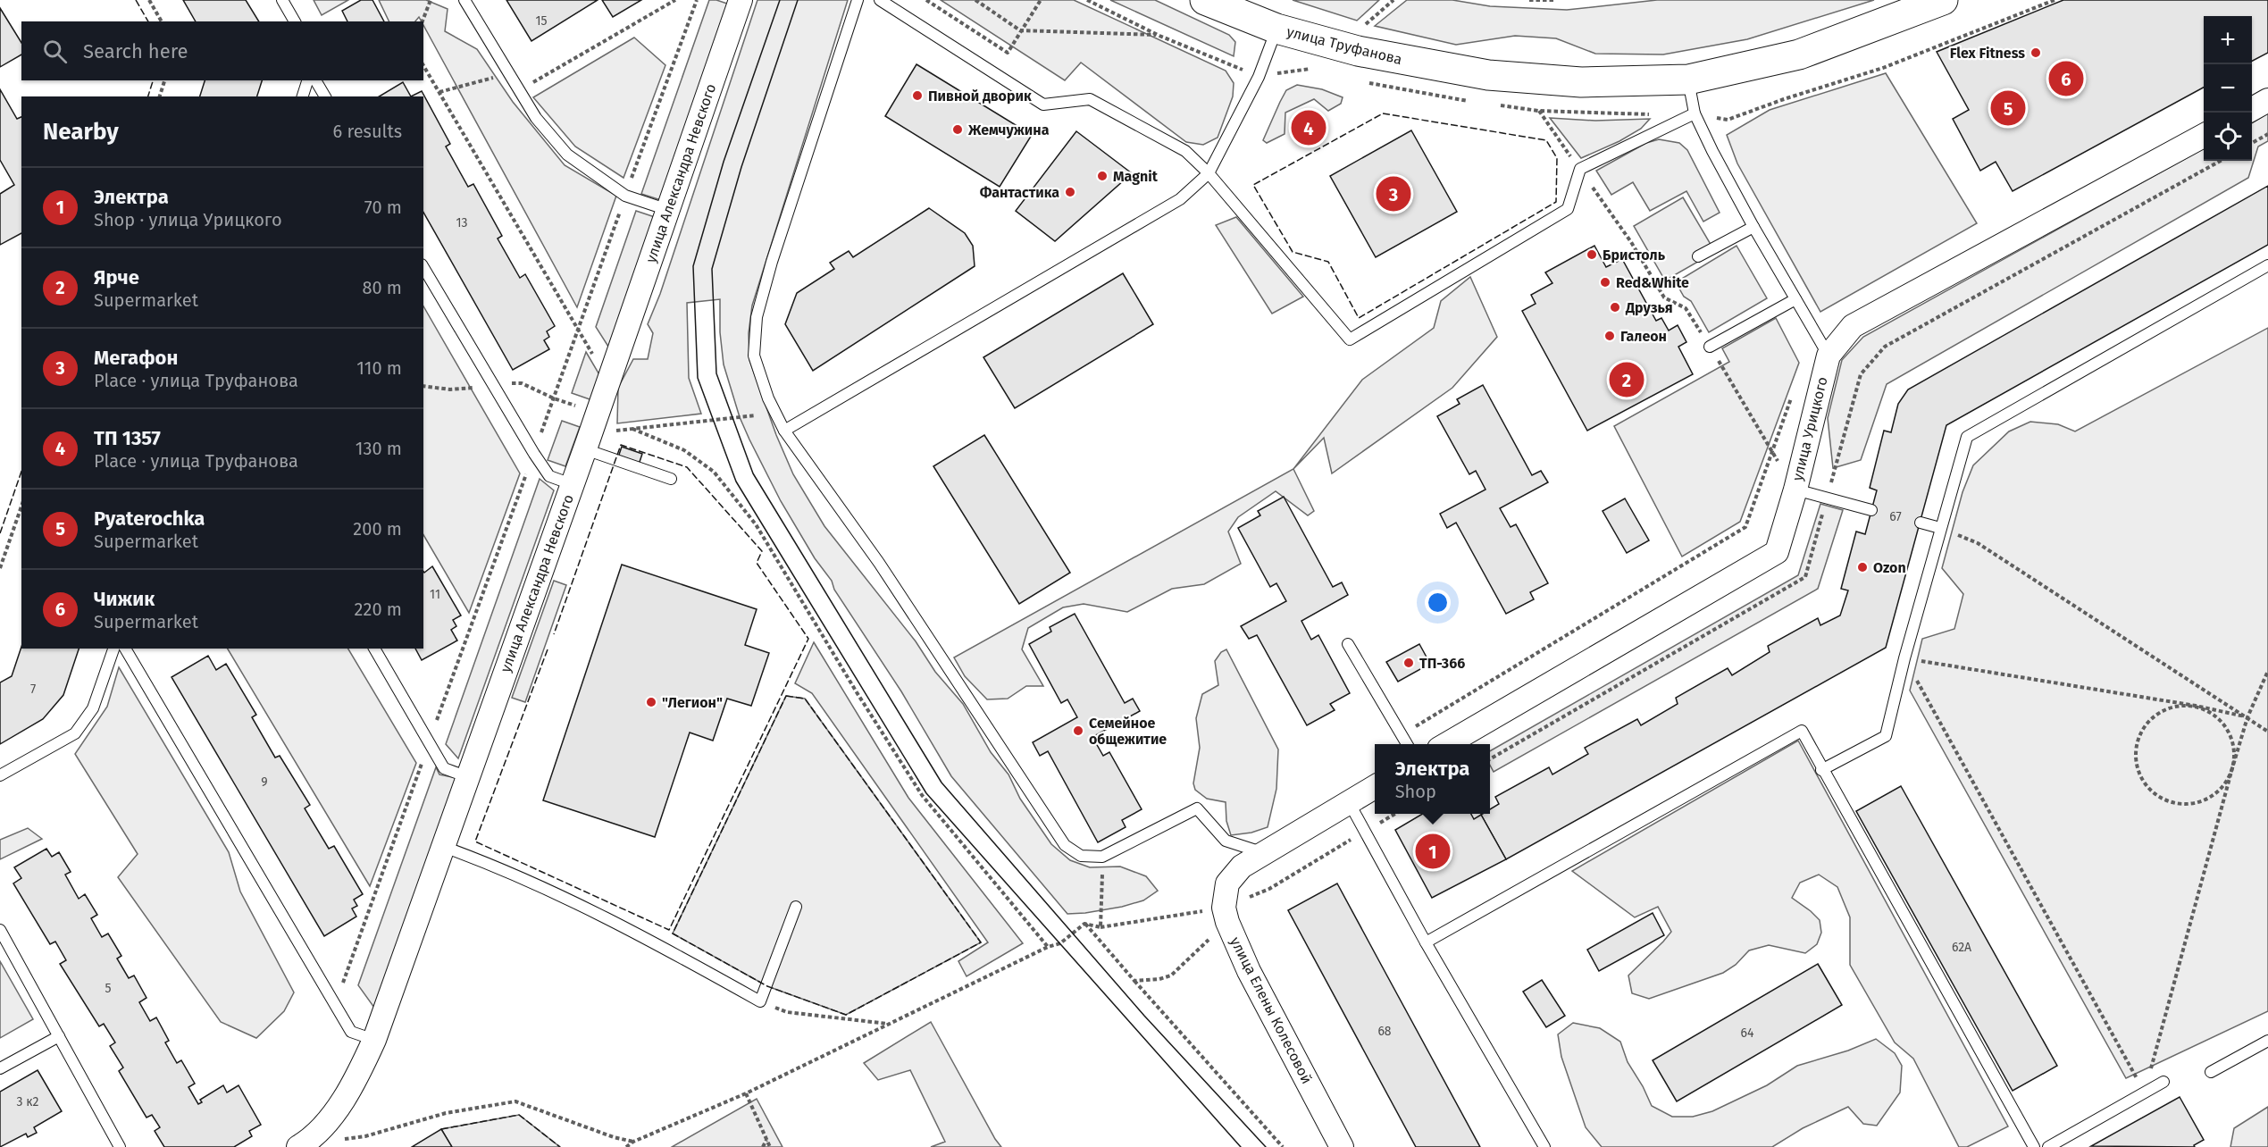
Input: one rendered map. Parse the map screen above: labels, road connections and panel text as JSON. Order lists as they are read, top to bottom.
{
  "streets": {
    "street": [
      "улица Труфанова",
      "улица Александра Невского",
      "улица Урицкого",
      "улица Елены Колесовой"
    ]
  },
  "places": [
    "Flex Fitness",
    "Пивной дворик",
    "Жемчужина",
    "Magnit",
    "Фантастика",
    "Бристоль",
    "Red&White",
    "Друзья",
    "Галеон",
    "Ozon",
    "ТП-366",
    "\"Легион\"",
    "Семейное общежитие"
  ],
  "house_numbers": [
    "15",
    "13",
    "67",
    "11",
    "7",
    "9",
    "62А",
    "5",
    "68",
    "64",
    "3 к2"
  ],
  "page": {
    "map_buttons": ["+", "−"],
    "search": "Search here",
    "pins": [
      "6",
      "5",
      "4",
      "3",
      "2",
      "1"
    ],
    "heading": ["Nearby", "6 results"],
    "list": [
      {
        "mark": "1",
        "name": "Электра",
        "note": "Shop · улица Урицкого",
        "value": "70 m"
      },
      {
        "mark": "2",
        "name": "Ярче",
        "note": "Supermarket",
        "value": "80 m"
      },
      {
        "mark": "3",
        "name": "Мегафон",
        "note": "Place · улица Труфанова",
        "value": "110 m"
      },
      {
        "mark": "4",
        "name": "ТП 1357",
        "note": "Place · улица Труфанова",
        "value": "130 m"
      },
      {
        "mark": "5",
        "name": "Pyaterochka",
        "note": "Supermarket",
        "value": "200 m"
      },
      {
        "mark": "6",
        "name": "Чижик",
        "note": "Supermarket",
        "value": "220 m"
      }
    ],
    "popup": ["Электра", "Shop"]
  }
}
